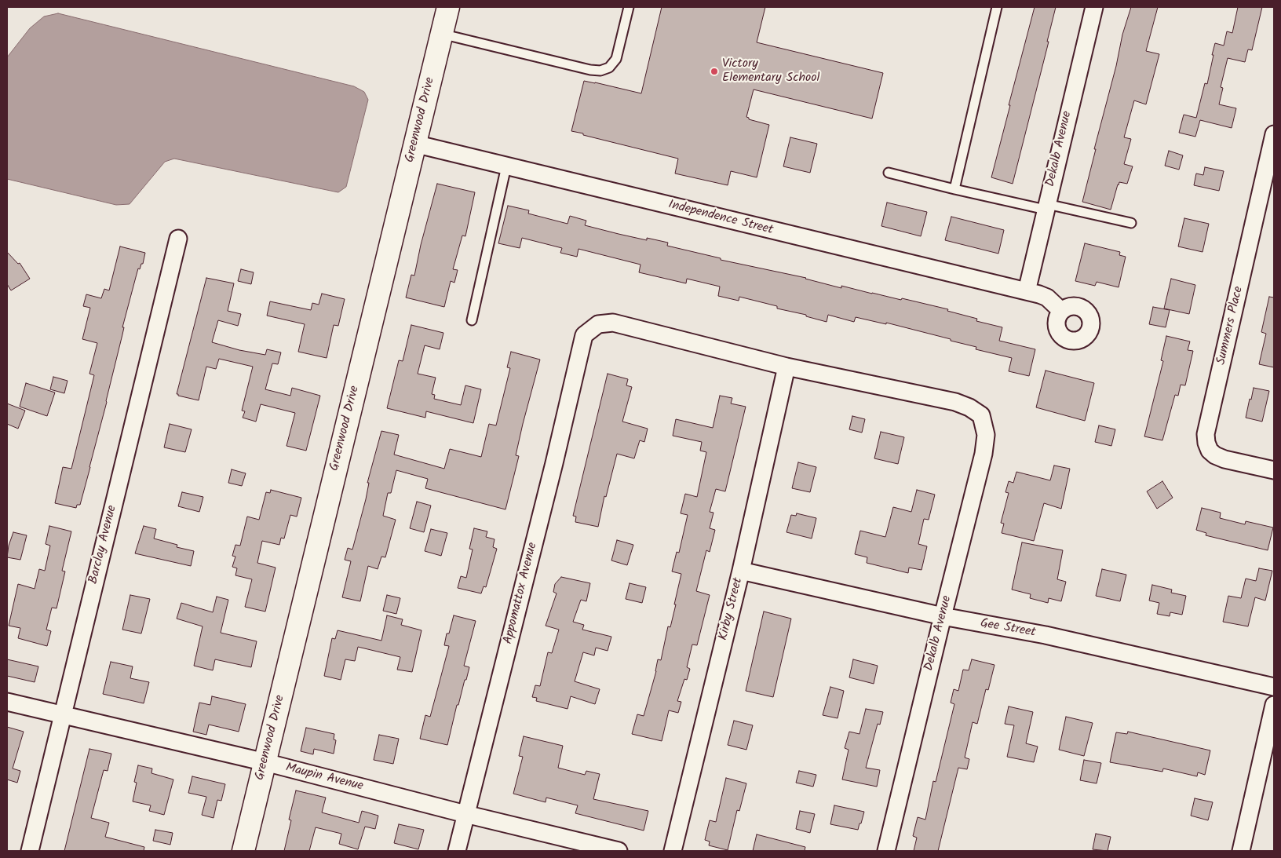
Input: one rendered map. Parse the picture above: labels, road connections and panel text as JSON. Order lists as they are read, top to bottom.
{
  "streets": {
    "street": [
      "Greenwood Drive",
      "Dekalb Avenue",
      "Independence Street",
      "Summers Place",
      "Barclay Avenue",
      "Appomattox Avenue",
      "Kirby Street",
      "Gee Street",
      "Maupin Avenue"
    ]
  },
  "crossings": [
    ["Greenwood Drive", "Independence Street"],
    ["Greenwood Drive", "Maupin Avenue"],
    ["Dekalb Avenue", "Independence Street"],
    ["Dekalb Avenue", "Appomattox Avenue"],
    ["Dekalb Avenue", "Kirby Street"],
    ["Dekalb Avenue", "Gee Street"],
    ["Barclay Avenue", "Maupin Avenue"],
    ["Appomattox Avenue", "Kirby Street"],
    ["Appomattox Avenue", "Maupin Avenue"],
    ["Kirby Street", "Gee Street"]
  ],
  "places": ["Victory Elementary School"]
}
